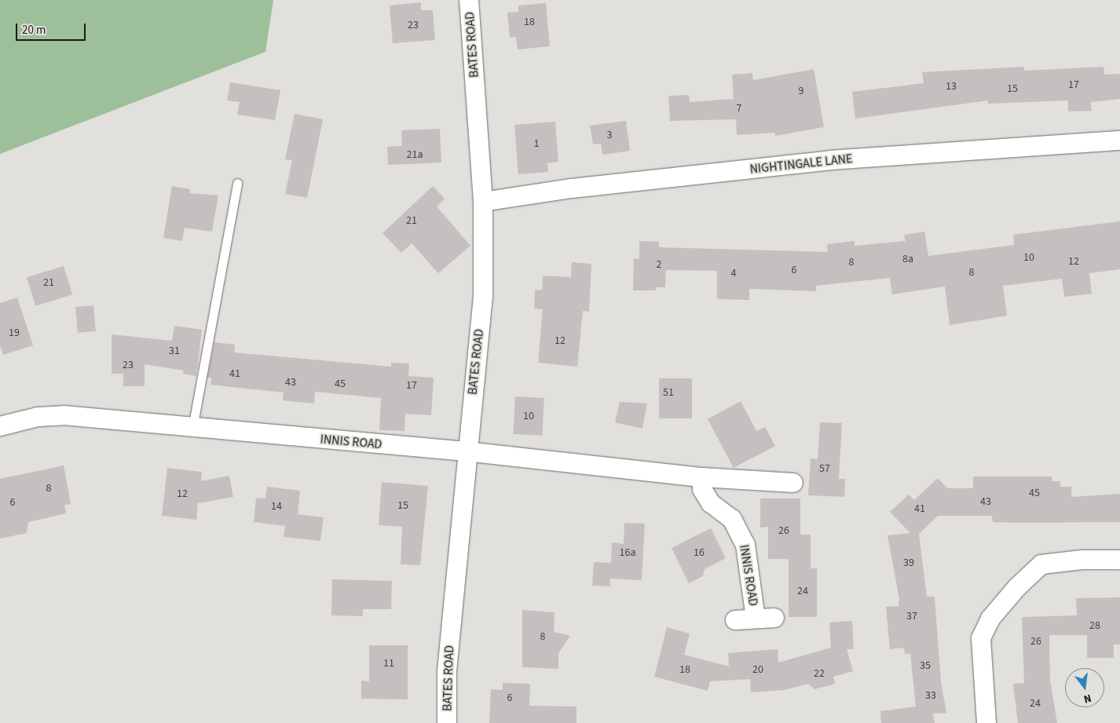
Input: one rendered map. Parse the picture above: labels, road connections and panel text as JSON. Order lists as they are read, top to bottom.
{
  "streets": {
    "street": ["BATES ROAD", "NIGHTINGALE LANE", "INNIS ROAD"]
  },
  "crossings": [
    ["BATES ROAD", "NIGHTINGALE LANE"],
    ["BATES ROAD", "INNIS ROAD"]
  ],
  "house_numbers": [
    "18",
    "23",
    "17",
    "13",
    "15",
    "9",
    "7",
    "3",
    "1",
    "21a",
    "21",
    "10",
    "8a",
    "12",
    "8",
    "2",
    "6",
    "8",
    "4",
    "21",
    "19",
    "12",
    "31",
    "23",
    "41",
    "43",
    "45",
    "17",
    "51",
    "10",
    "57",
    "8",
    "45",
    "12",
    "43",
    "6",
    "15",
    "14",
    "41",
    "26",
    "16a",
    "16",
    "39",
    "24",
    "37",
    "28",
    "8",
    "26",
    "11",
    "35",
    "18",
    "20",
    "22",
    "33",
    "6",
    "24"
  ],
  "scale_bar": "20 m",
  "north": "bottom"
}
